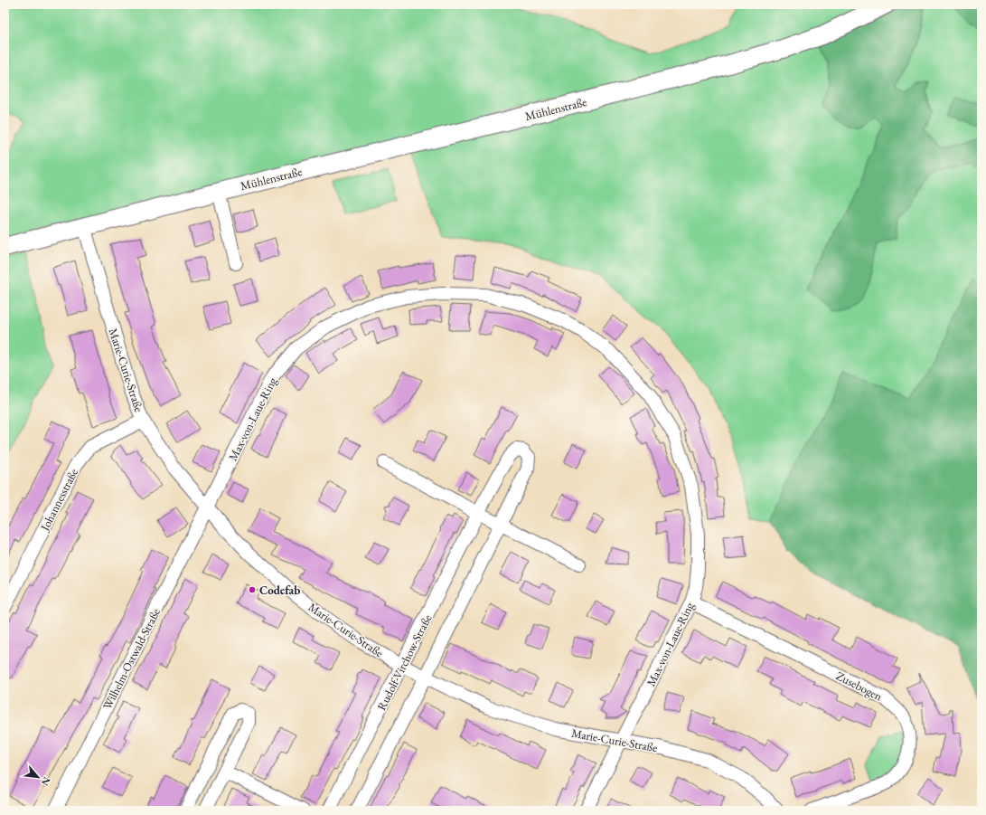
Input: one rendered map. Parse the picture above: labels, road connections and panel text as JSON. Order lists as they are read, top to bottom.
{
  "streets": {
    "street": [
      "Mühlenstraße",
      "Marie-Curie-Straße",
      "Max-von-Laue-Ring",
      "Johannesstraße",
      "Wilhelm-Ostwald-Straße",
      "Rudolf-Virchow-Straße",
      "Zusebogen"
    ]
  },
  "crossings": [
    ["Mühlenstraße", "Marie-Curie-Straße"],
    ["Marie-Curie-Straße", "Max-von-Laue-Ring"],
    ["Marie-Curie-Straße", "Johannesstraße"],
    ["Marie-Curie-Straße", "Wilhelm-Ostwald-Straße"],
    ["Marie-Curie-Straße", "Rudolf-Virchow-Straße"],
    ["Max-von-Laue-Ring", "Wilhelm-Ostwald-Straße"],
    ["Max-von-Laue-Ring", "Zusebogen"]
  ],
  "places": ["Codefab"],
  "north": "bottom right"
}
